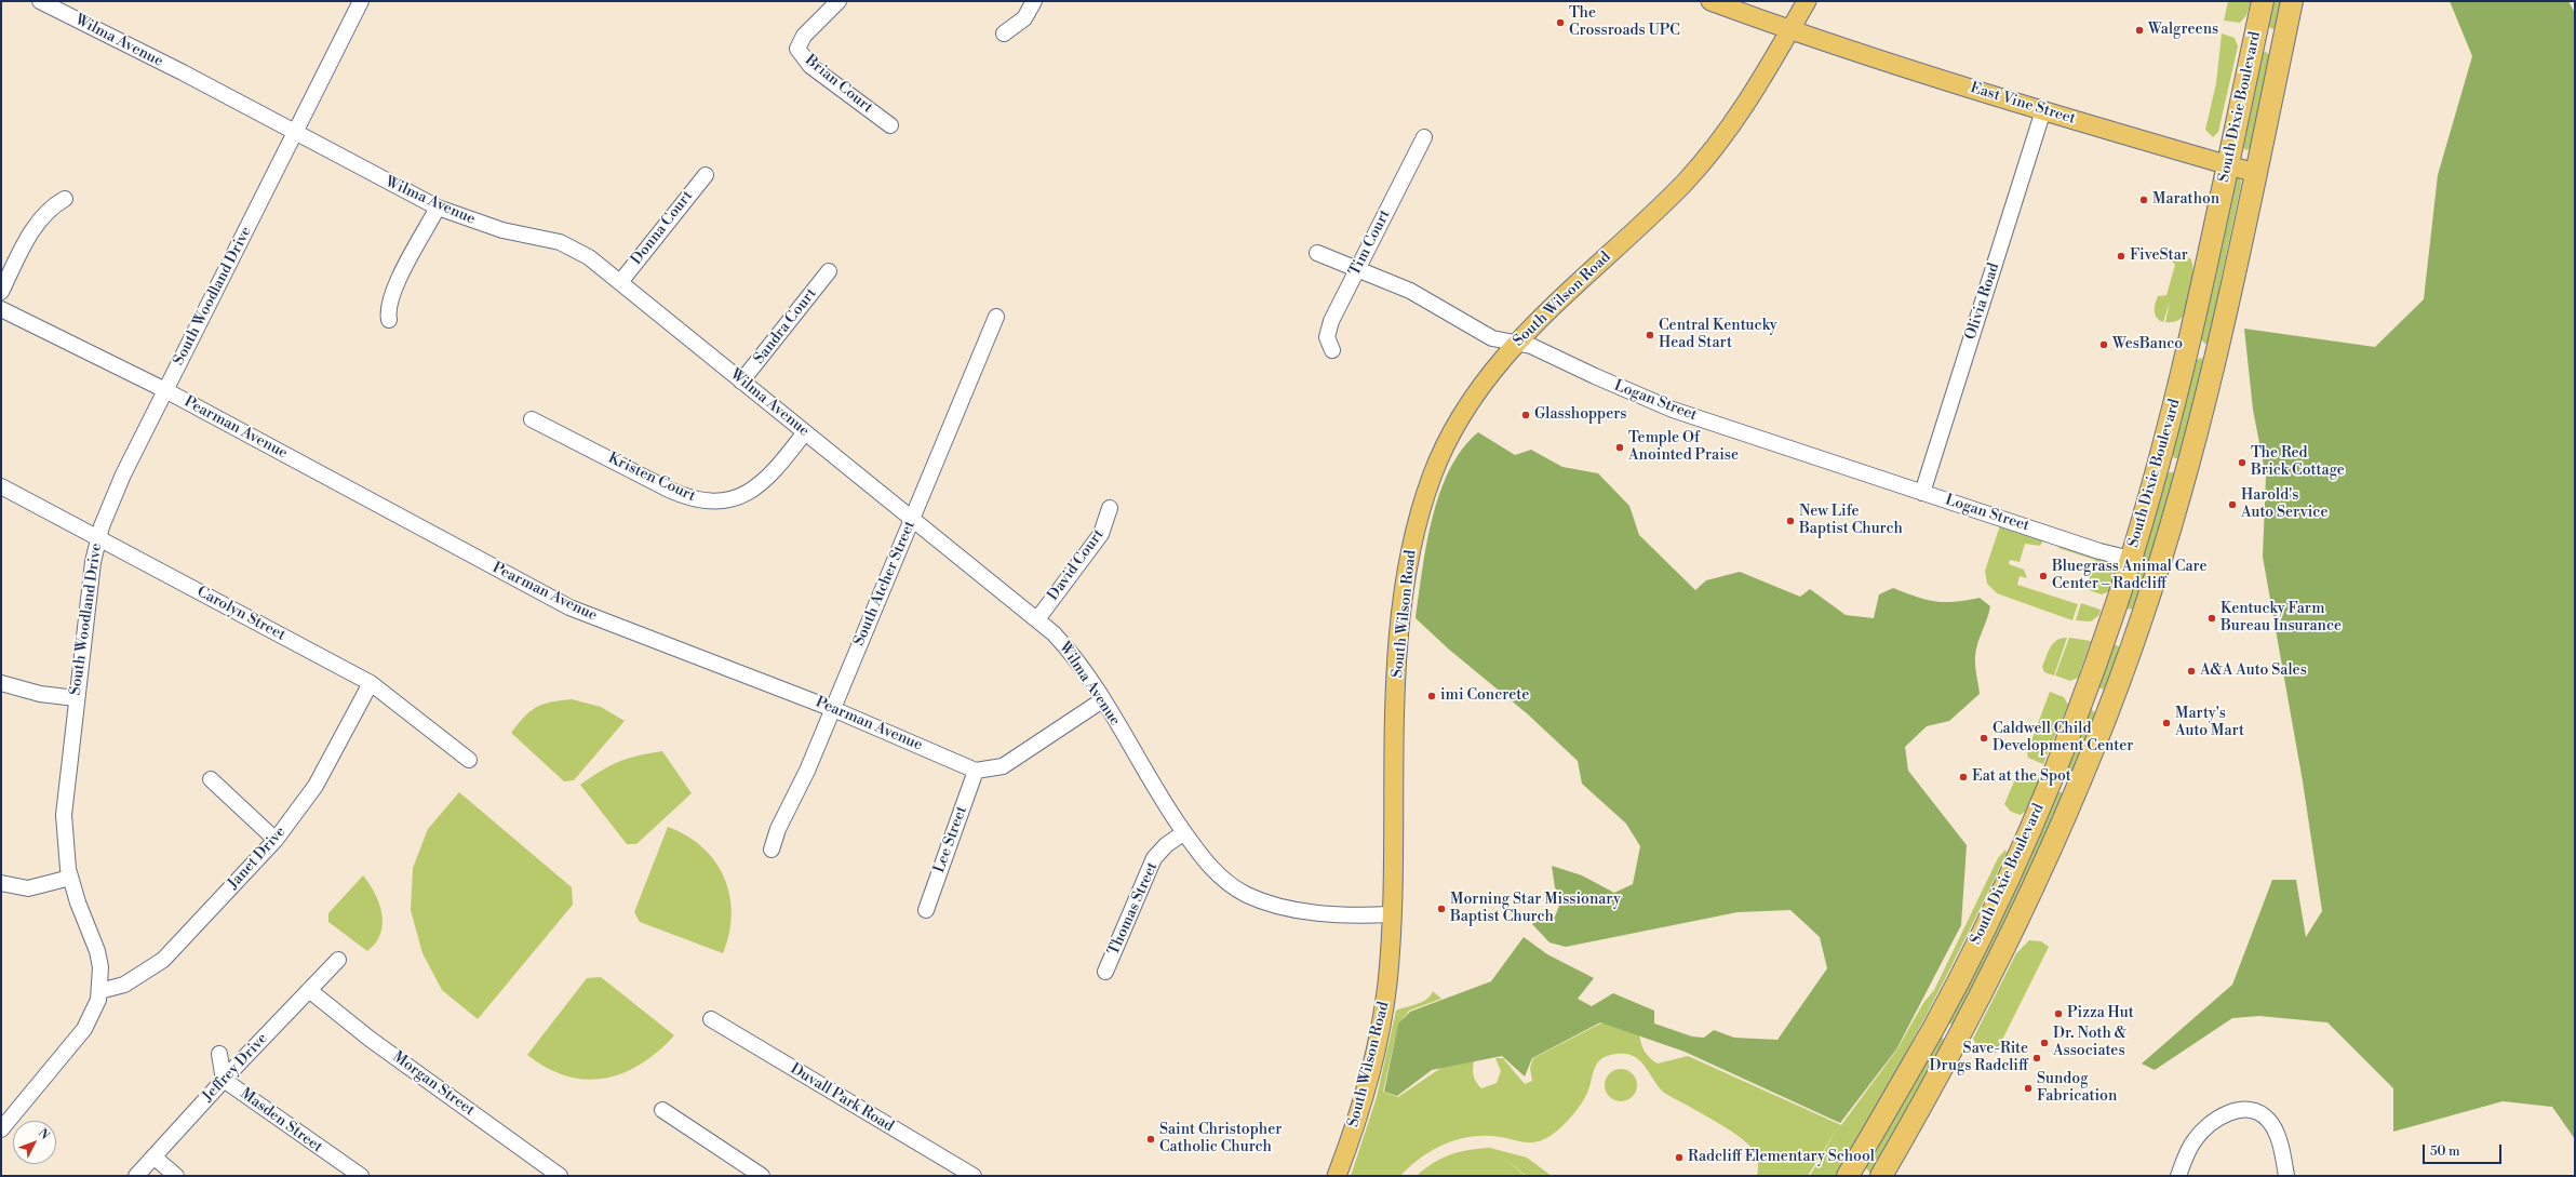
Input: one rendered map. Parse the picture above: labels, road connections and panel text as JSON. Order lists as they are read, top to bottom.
{
  "streets": {
    "highway": ["South Dixie Boulevard"],
    "main road": ["East Vine Street", "South Wilson Road"],
    "street": [
      "Wilma Avenue",
      "Brian Court",
      "Donna Court",
      "Tim Court",
      "South Woodland Drive",
      "Olivia Road",
      "Sandra Court",
      "Logan Street",
      "Pearman Avenue",
      "Kristen Court",
      "David Court",
      "South Atcher Street",
      "Carolyn Street",
      "Lee Street",
      "Janet Drive",
      "Thomas Street",
      "Jeffrey Drive",
      "Morgan Street",
      "Duvall Park Road",
      "Masden Street"
    ]
  },
  "crossings": [
    ["Wilma Avenue", "Donna Court"],
    ["Wilma Avenue", "South Woodland Drive"],
    ["Wilma Avenue", "South Wilson Road"],
    ["Wilma Avenue", "Sandra Court"],
    ["Wilma Avenue", "Kristen Court"],
    ["Wilma Avenue", "David Court"],
    ["Wilma Avenue", "South Atcher Street"],
    ["Wilma Avenue", "Thomas Street"],
    ["East Vine Street", "South Dixie Boulevard"],
    ["East Vine Street", "South Wilson Road"],
    ["East Vine Street", "Olivia Road"],
    ["South Dixie Boulevard", "Logan Street"],
    ["Tim Court", "Logan Street"],
    ["South Woodland Drive", "Pearman Avenue"],
    ["South Woodland Drive", "Carolyn Street"],
    ["South Woodland Drive", "Janet Drive"],
    ["South Wilson Road", "Logan Street"],
    ["Olivia Road", "Logan Street"],
    ["Pearman Avenue", "South Atcher Street"],
    ["Pearman Avenue", "Lee Street"],
    ["Carolyn Street", "Janet Drive"],
    ["Jeffrey Drive", "Morgan Street"],
    ["Jeffrey Drive", "Masden Street"]
  ],
  "places": [
    "The Crossroads UPC",
    "Walgreens",
    "Marathon",
    "FiveStar",
    "Central Kentucky Head Start",
    "WesBanco",
    "Glasshoppers",
    "Temple Of Anointed Praise",
    "The Red Brick Cottage",
    "Harold's Auto Service",
    "New Life Baptist Church",
    "Bluegrass Animal Care Center – Radcliff",
    "Kentucky Farm Bureau Insurance",
    "A&A Auto Sales",
    "imi Concrete",
    "Marty's Auto Mart",
    "Caldwell Child Development Center",
    "Eat at the Spot",
    "Morning Star Missionary Baptist Church",
    "Pizza Hut",
    "Dr. Noth & Associates",
    "Save-Rite Drugs Radcliff",
    "Sundog Fabrication",
    "Saint Christopher Catholic Church",
    "Radcliff Elementary School"
  ],
  "scale_bar": "50 m",
  "north": "top right"
}
